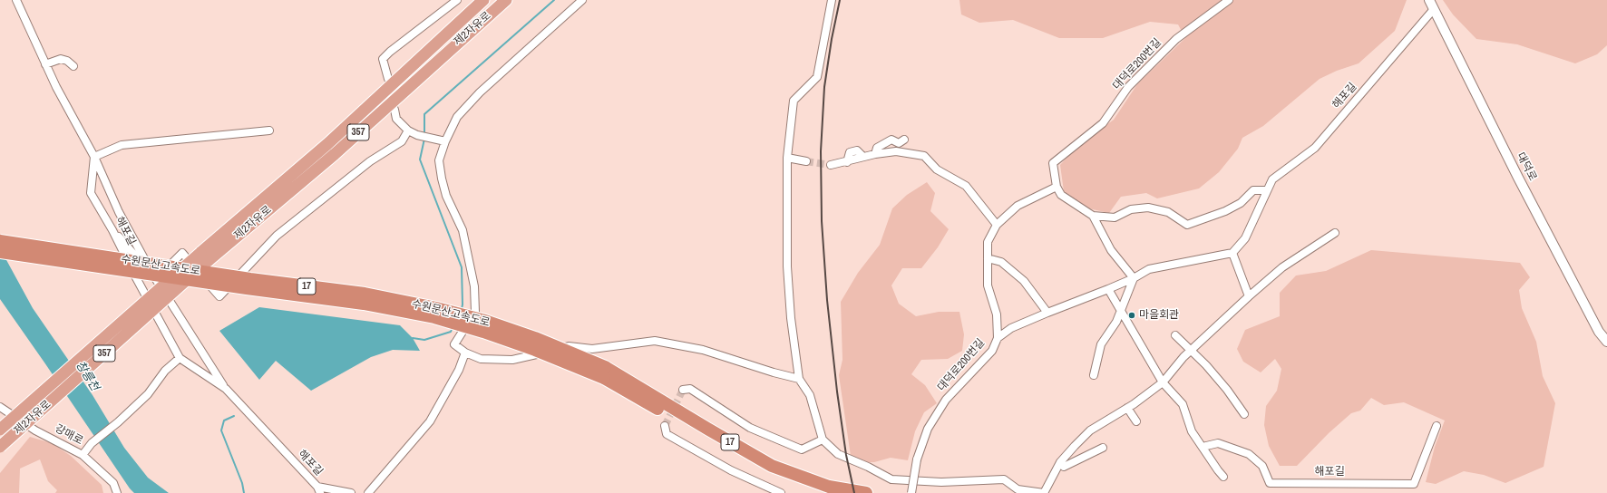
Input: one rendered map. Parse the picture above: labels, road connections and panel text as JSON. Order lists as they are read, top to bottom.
{
  "streets": {
    "highway": [
      "제2자유로",
      "357",
      "수원문산고속도로",
      "17"
    ],
    "street": [
      "대덕로200번길",
      "해포길",
      "대덕로",
      "강매로"
    ]
  },
  "crossings": [
    ["해포길", "대덕로"]
  ],
  "water": ["창릉천"],
  "places": ["마을회관"]
}
